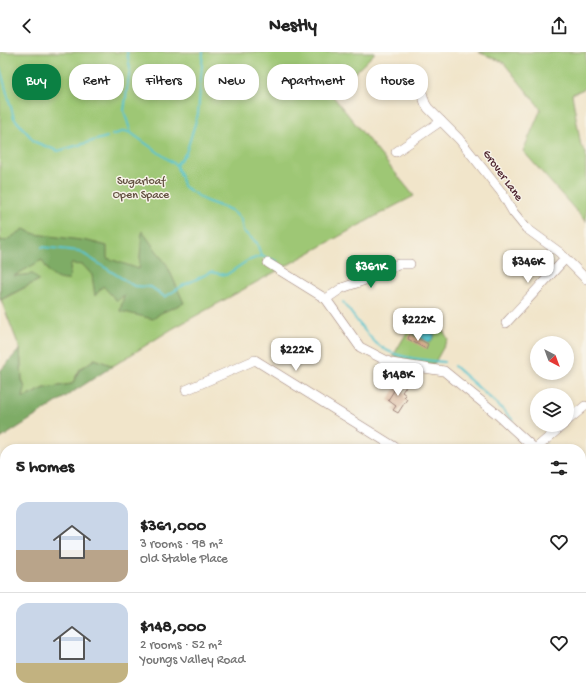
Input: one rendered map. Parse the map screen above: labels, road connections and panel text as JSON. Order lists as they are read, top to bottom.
{
  "streets": {
    "street": ["Grover Lane"]
  },
  "parks": ["Sugarloaf Open Space"],
  "north": "bottom right",
  "page": {
    "header": "Nestly",
    "chip": [
      "Buy",
      "Rent",
      "Filters",
      "New",
      "Apartment",
      "House"
    ],
    "price": [
      "$346K",
      "$361K",
      "$222K",
      "$222K",
      "$148K"
    ],
    "heading": "5 homes",
    "list": [
      {
        "name": "$361,000",
        "note": "3 rooms · 98 m² · Old Stable Place"
      },
      {
        "name": "$148,000",
        "note": "2 rooms · 52 m² · Youngs Valley Road"
      }
    ]
  }
}
